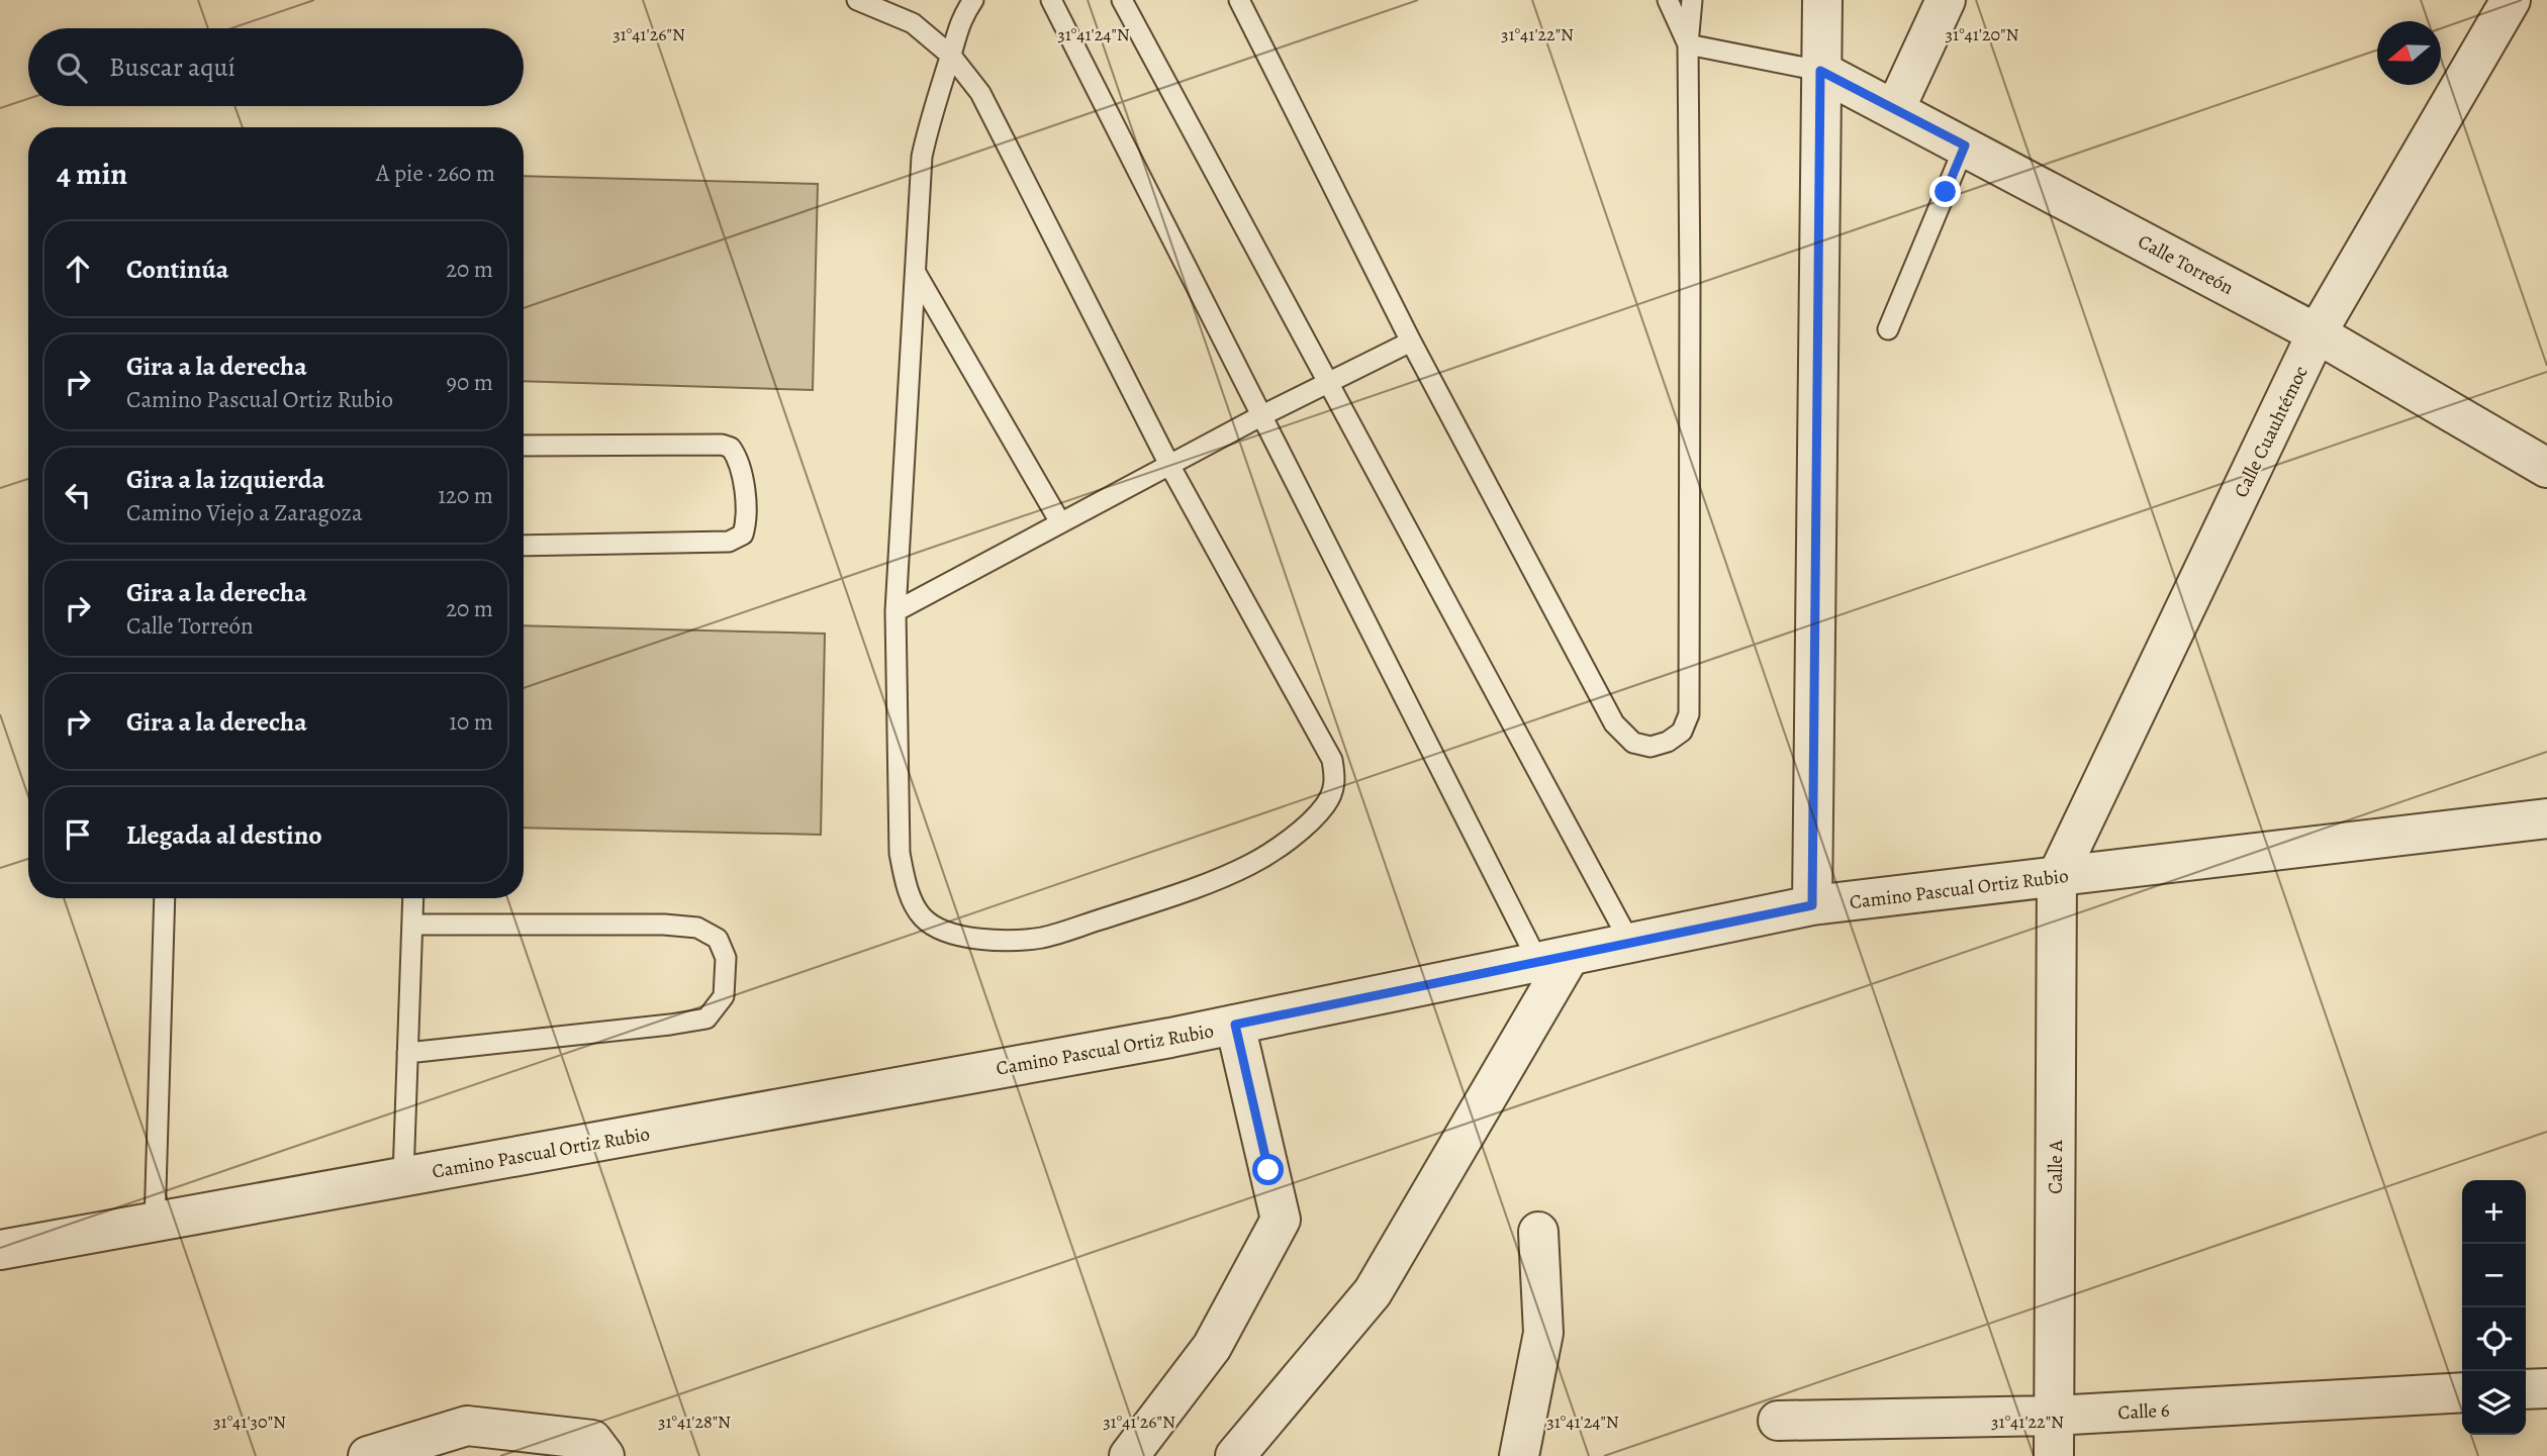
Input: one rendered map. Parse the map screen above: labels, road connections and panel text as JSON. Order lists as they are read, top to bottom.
{
  "streets": {
    "street": [
      "Calle Torreón",
      "Calle Cuauhtémoc",
      "Camino Pascual Ortiz Rubio",
      "Calle A",
      "Calle 6"
    ]
  },
  "crossings": [
    ["Calle Torreón", "Calle Cuauhtémoc"],
    ["Calle Cuauhtémoc", "Camino Pascual Ortiz Rubio"],
    ["Calle Cuauhtémoc", "Calle A"],
    ["Camino Pascual Ortiz Rubio", "Calle A"],
    ["Calle A", "Calle 6"]
  ],
  "north": "left",
  "page": {
    "search": "Buscar aquí",
    "heading": ["4 min", "A pie · 260 m"],
    "list": [
      ["Continúa", "20 m"],
      ["Gira a la derecha", "Camino Pascual Ortiz Rubio", "90 m"],
      ["Gira a la izquierda", "Camino Viejo a Zaragoza", "120 m"],
      ["Gira a la derecha", "Calle Torreón", "20 m"],
      ["Gira a la derecha", "10 m"],
      "Llegada al destino"
    ],
    "map_buttons": ["+", "−"]
  },
  "coordinates": [
    "31°41'26\"N",
    "31°41'24\"N",
    "31°41'22\"N",
    "31°41'20\"N",
    "31°41'30\"N",
    "31°41'28\"N"
  ]
}
